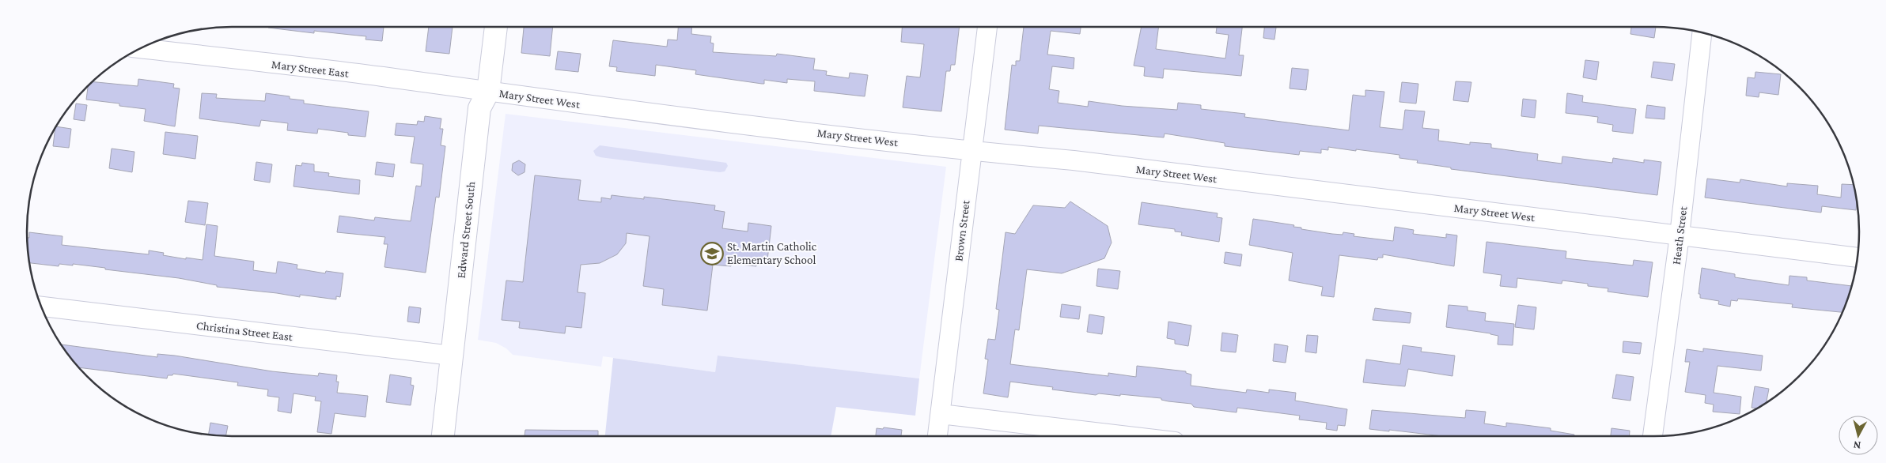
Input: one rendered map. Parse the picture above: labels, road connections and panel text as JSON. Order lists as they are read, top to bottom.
{
  "streets": {
    "main road": ["Edward Street South"],
    "street": [
      "Mary Street East",
      "Mary Street West",
      "Brown Street",
      "Heath Street",
      "Christina Street East"
    ]
  },
  "crossings": [
    ["Mary Street East", "Mary Street West"],
    ["Mary Street East", "Edward Street South"],
    ["Mary Street West", "Edward Street South"],
    ["Mary Street West", "Brown Street"],
    ["Mary Street West", "Heath Street"],
    ["Edward Street South", "Christina Street East"]
  ],
  "places": {
    "school or university": ["St. Martin Catholic Elementary School"]
  },
  "north": "bottom"
}
